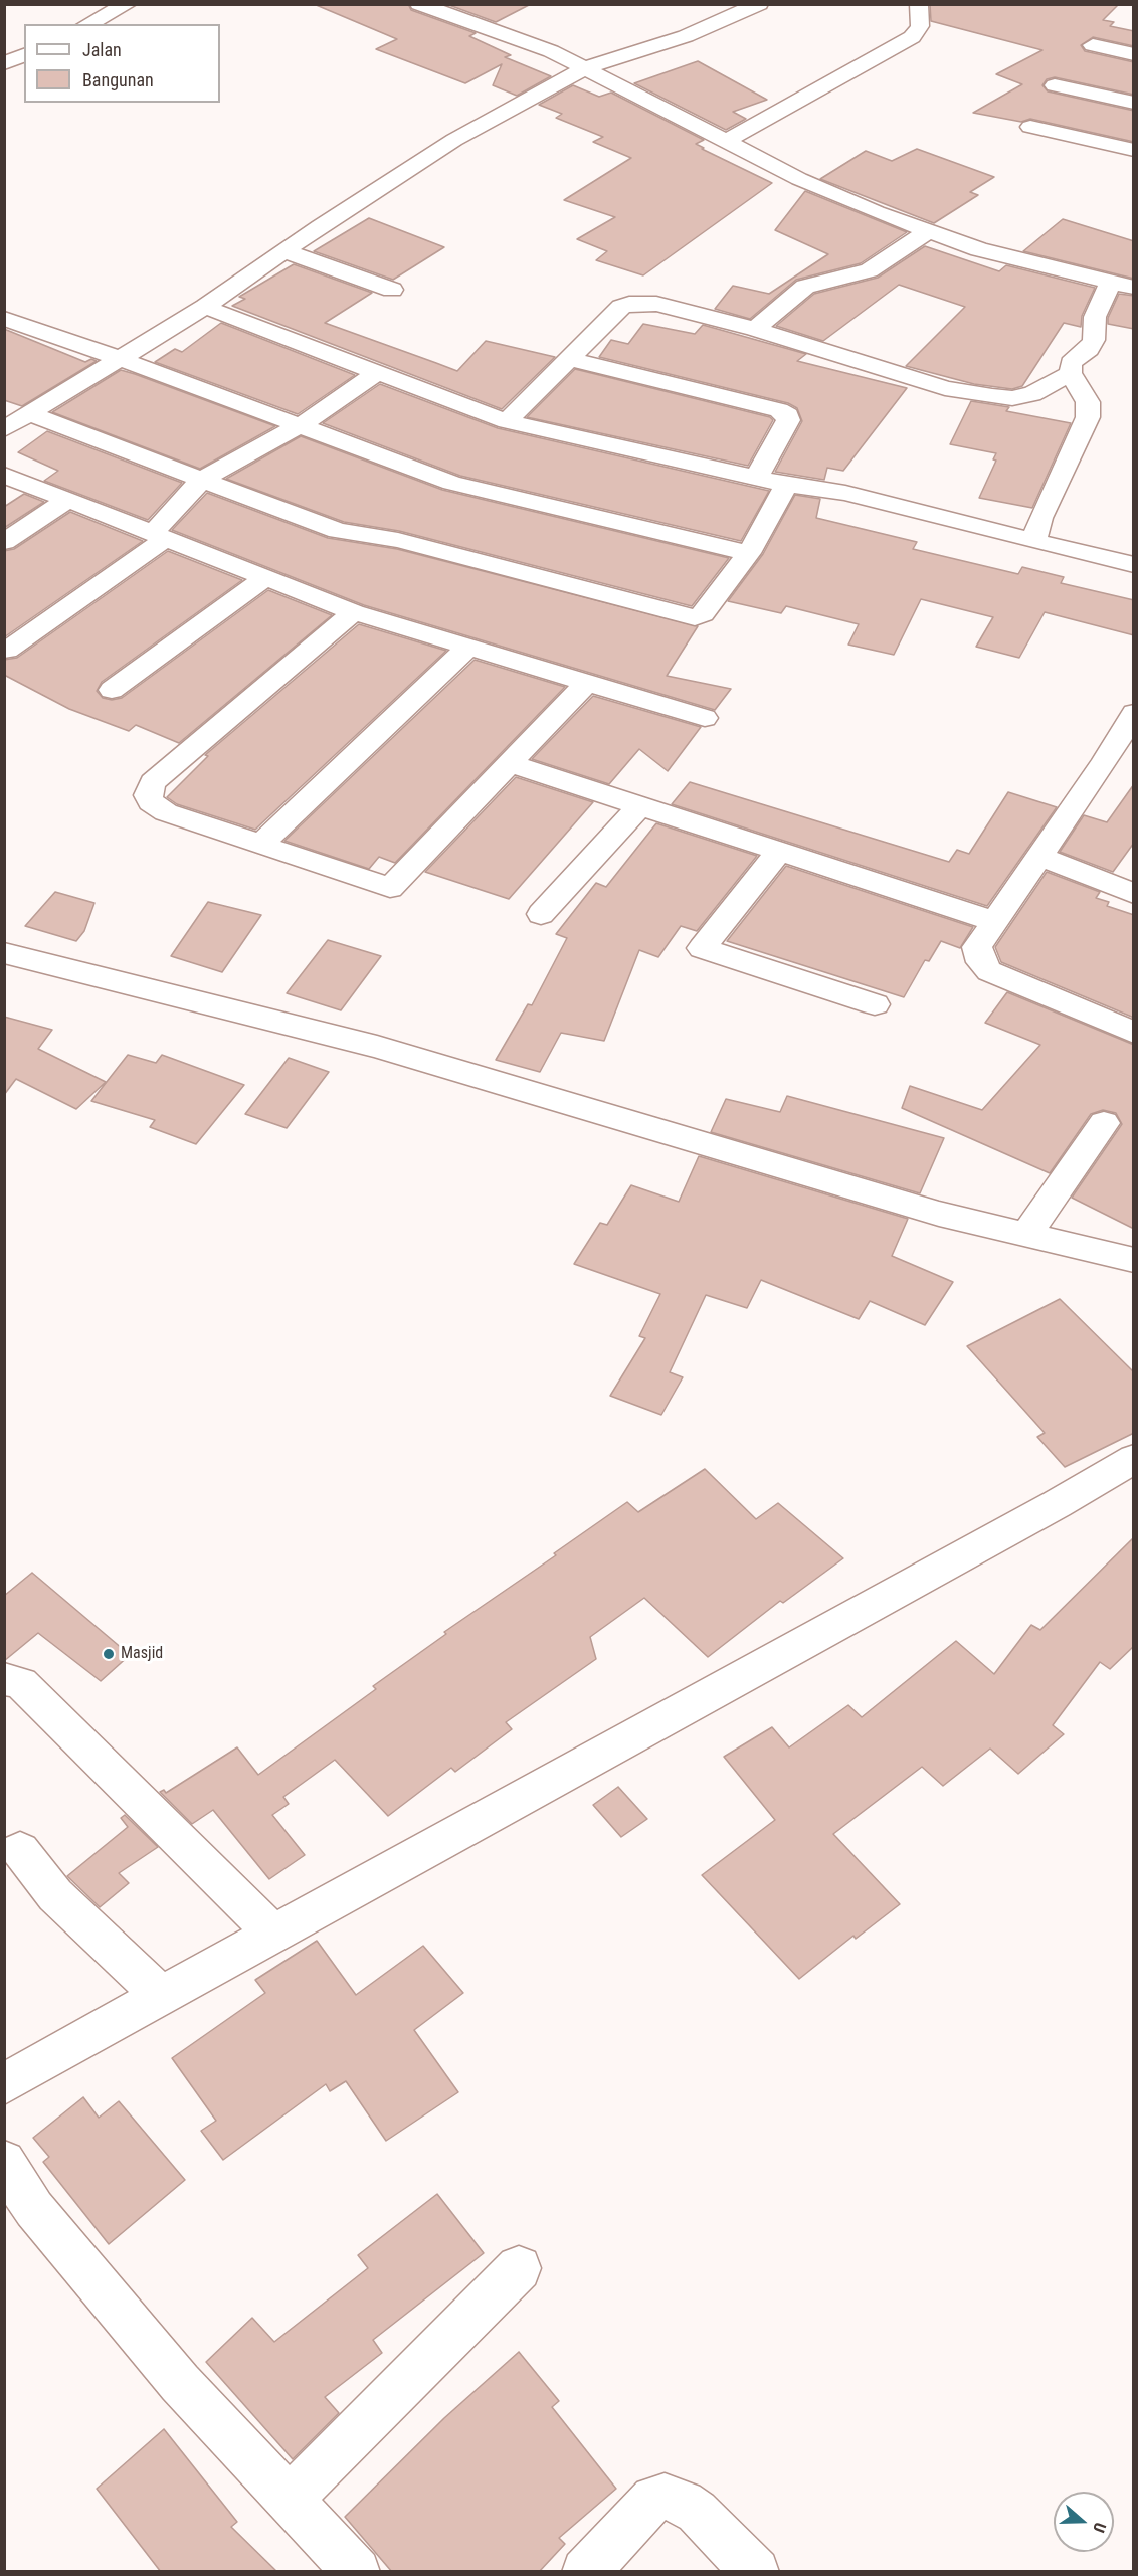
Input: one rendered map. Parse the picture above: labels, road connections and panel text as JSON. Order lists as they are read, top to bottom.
{
  "places": ["Masjid"],
  "legend": ["Jalan", "Bangunan"],
  "north": "right"
}
